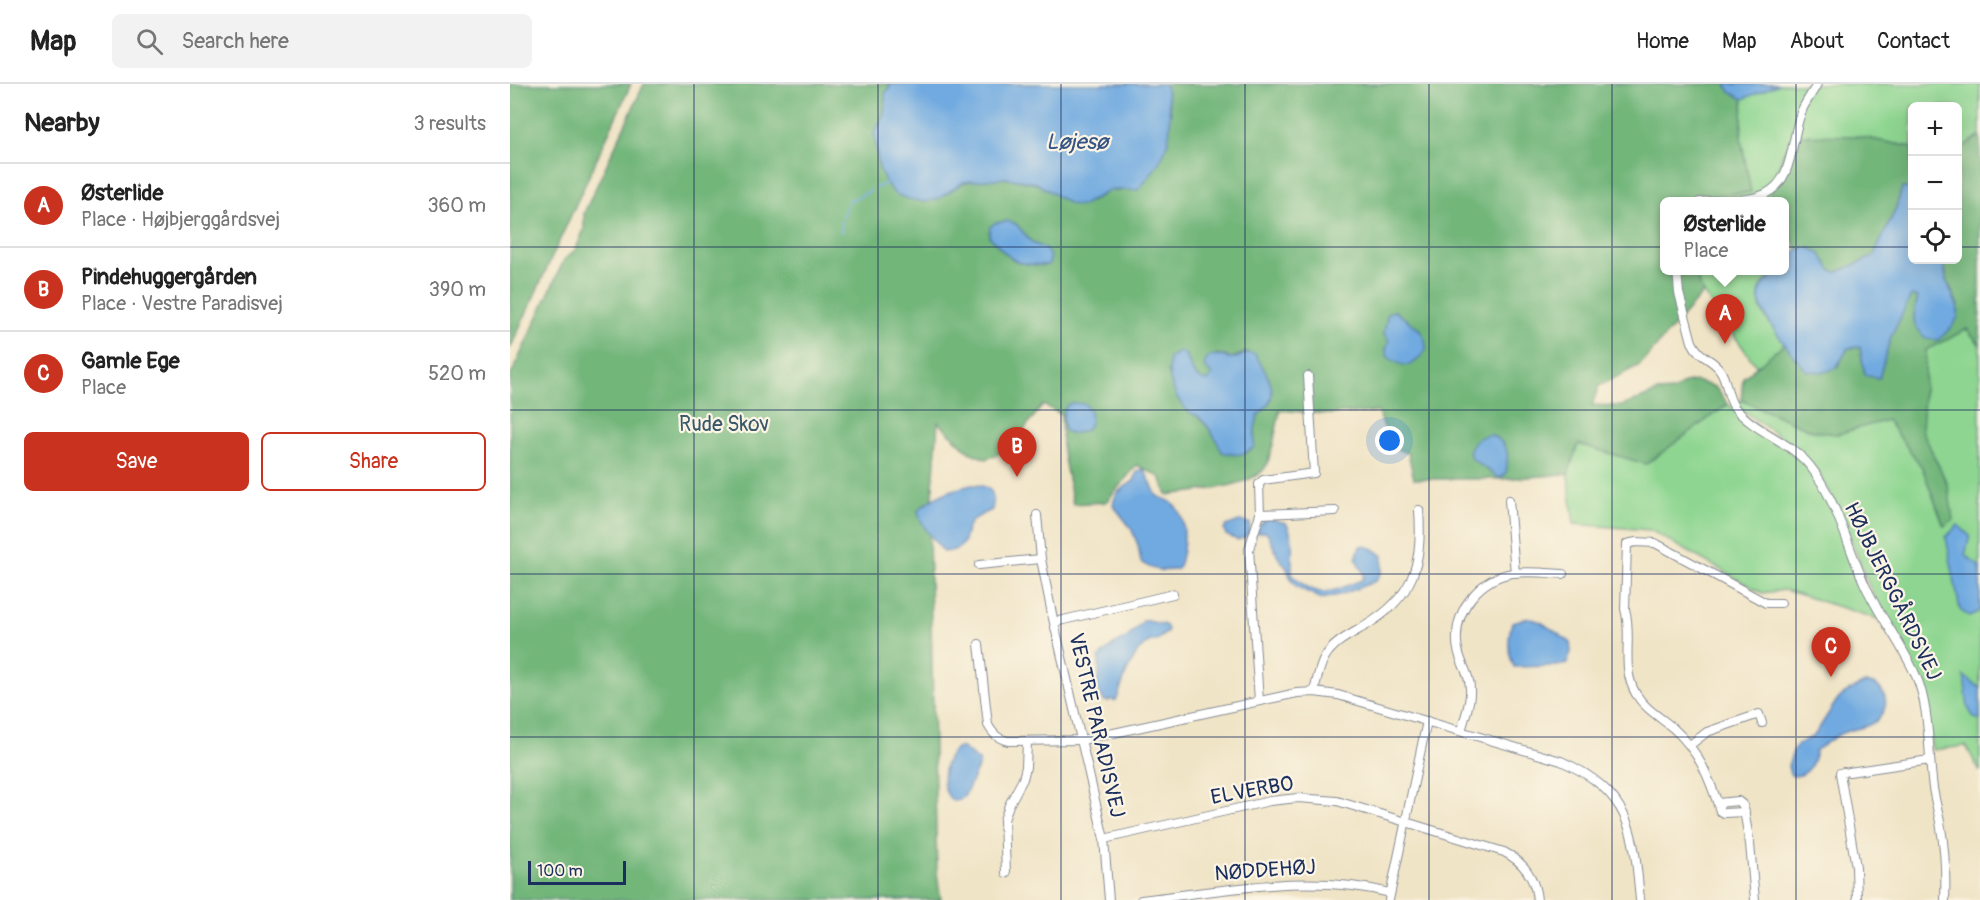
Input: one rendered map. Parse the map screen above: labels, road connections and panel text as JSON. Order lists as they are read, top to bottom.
{
  "streets": {
    "street": [
      "HØJBJERGGÅRDSVEJ",
      "VESTRE PARADISVEJ",
      "ELVERBO",
      "NØDDEHØJ"
    ]
  },
  "crossings": [
    ["VESTRE PARADISVEJ", "ELVERBO"]
  ],
  "water": ["Løjesø"],
  "parks": ["Rude Skov"],
  "scale_bar": "100 m",
  "page": {
    "header": "Map",
    "search": "Search here",
    "nav": [
      "Home",
      "Map",
      "About",
      "Contact"
    ],
    "heading": ["Nearby", "3 results"],
    "map_buttons": ["+", "−"],
    "list": [
      {
        "mark": "A",
        "name": "Østerlide",
        "note": "Place · Højbjerggårdsvej",
        "value": "360 m"
      },
      {
        "mark": "B",
        "name": "Pindehuggergården",
        "note": "Place · Vestre Paradisvej",
        "value": "390 m"
      },
      {
        "mark": "C",
        "name": "Gamle Ege",
        "note": "Place",
        "value": "520 m"
      }
    ],
    "popup": ["Østerlide", "Place"],
    "pins": ["A", "B", "C"],
    "buttons": ["Save", "Share"],
    "scale": "100 m"
  }
}
